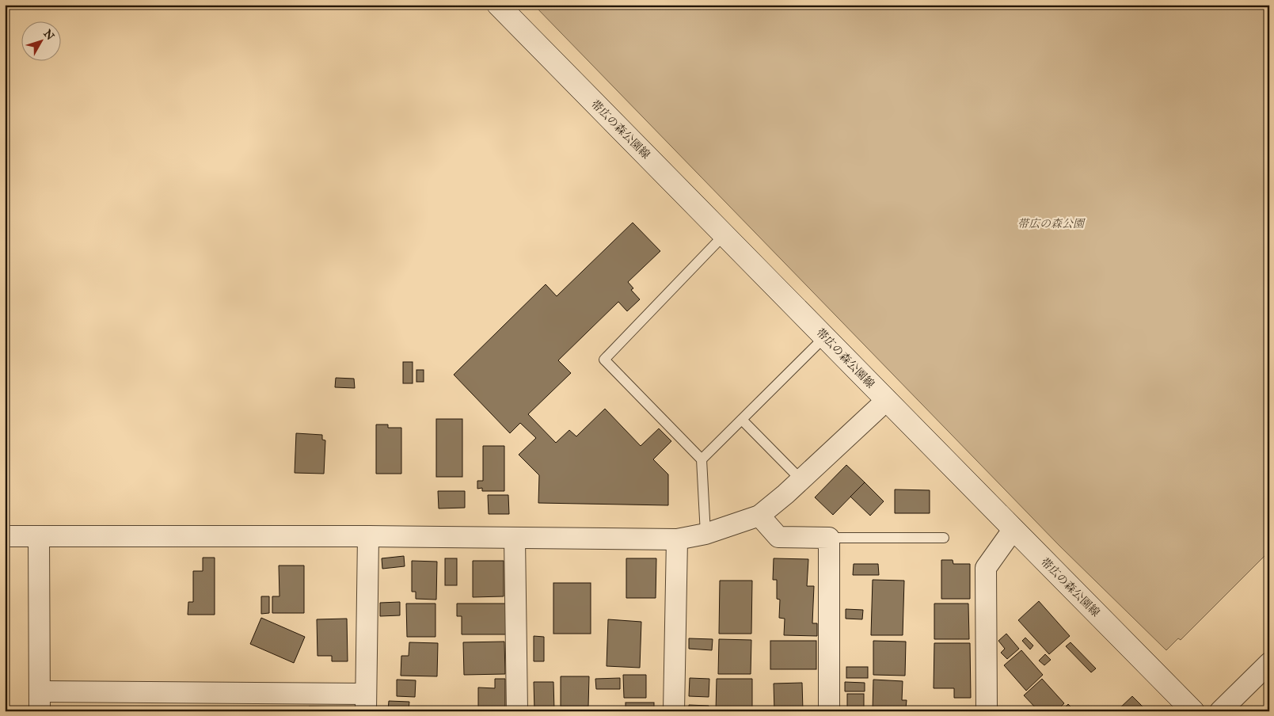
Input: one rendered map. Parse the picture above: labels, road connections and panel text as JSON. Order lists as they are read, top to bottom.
{
  "streets": {
    "main road": ["帯広の森公園線"]
  },
  "parks": ["帯広の森公園"],
  "north": "top right"
}
